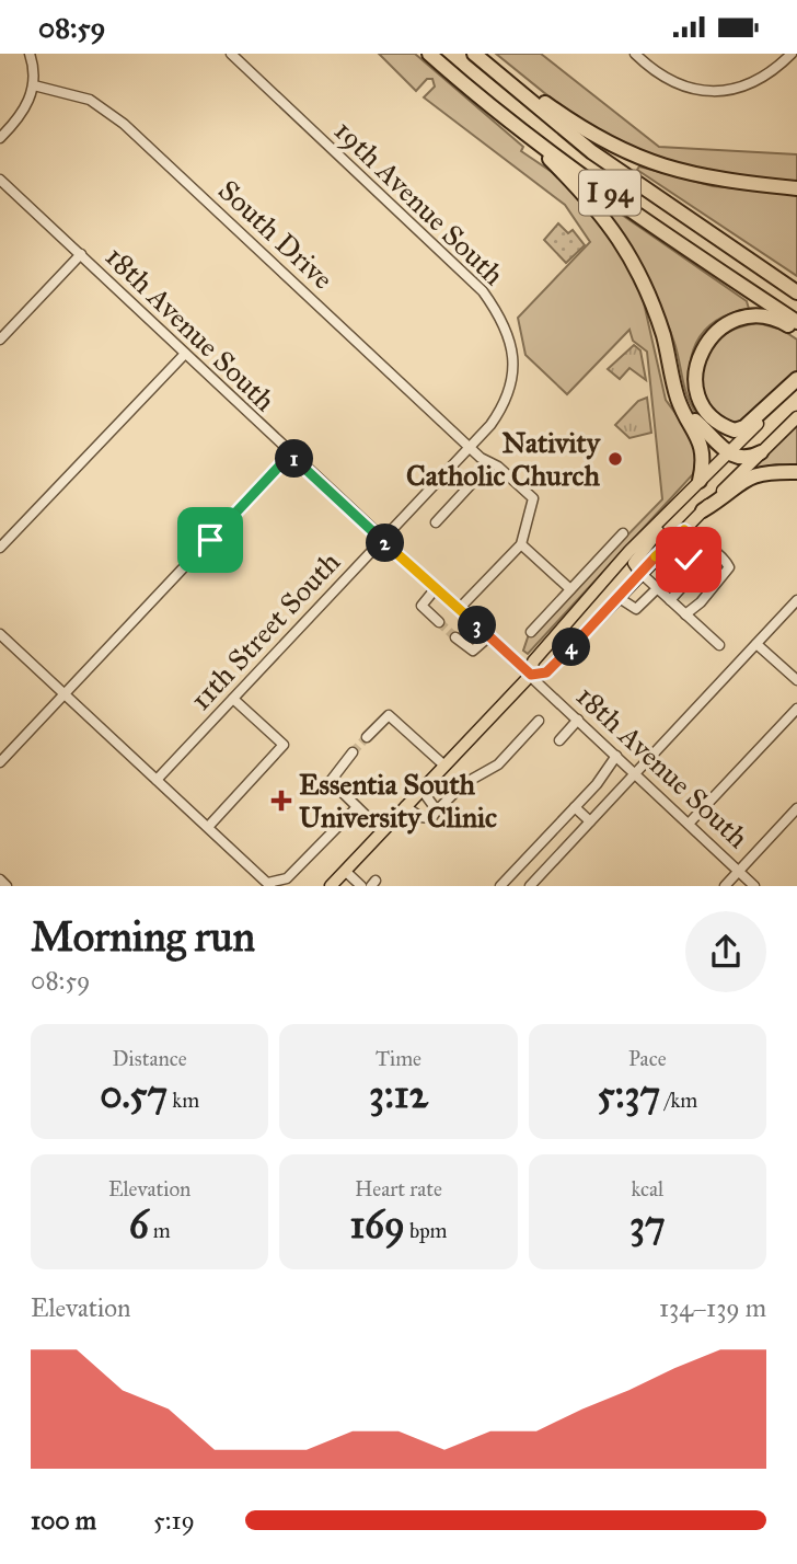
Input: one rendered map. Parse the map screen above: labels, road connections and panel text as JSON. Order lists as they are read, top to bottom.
{
  "streets": {
    "highway": ["I 94"],
    "street": [
      "19th Avenue South",
      "South Drive",
      "18th Avenue South",
      "11th Street South"
    ]
  },
  "crossings": [
    ["19th Avenue South", "South Drive"],
    ["19th Avenue South", "11th Street South"],
    ["South Drive", "11th Street South"],
    ["18th Avenue South", "11th Street South"]
  ],
  "places": {
    "other": ["Nativity Catholic Church"],
    "health": ["Essentia South University Clinic"]
  },
  "page": {
    "status": "08:59",
    "pins": [
      "1",
      "2",
      "3",
      "4"
    ],
    "heading": ["Morning run", "08:59"],
    "stats": [
      ["Distance", "0.57 km"],
      ["Time", "3:12"],
      ["Pace", "5:37 /km"],
      ["Elevation", "6 m"],
      ["Heart rate", "169 bpm"],
      ["kcal", "37"]
    ],
    "chart": ["Elevation", "134–139 m"],
    "list": [
      {
        "name": "100 m",
        "note": "5:19"
      }
    ]
  }
}
